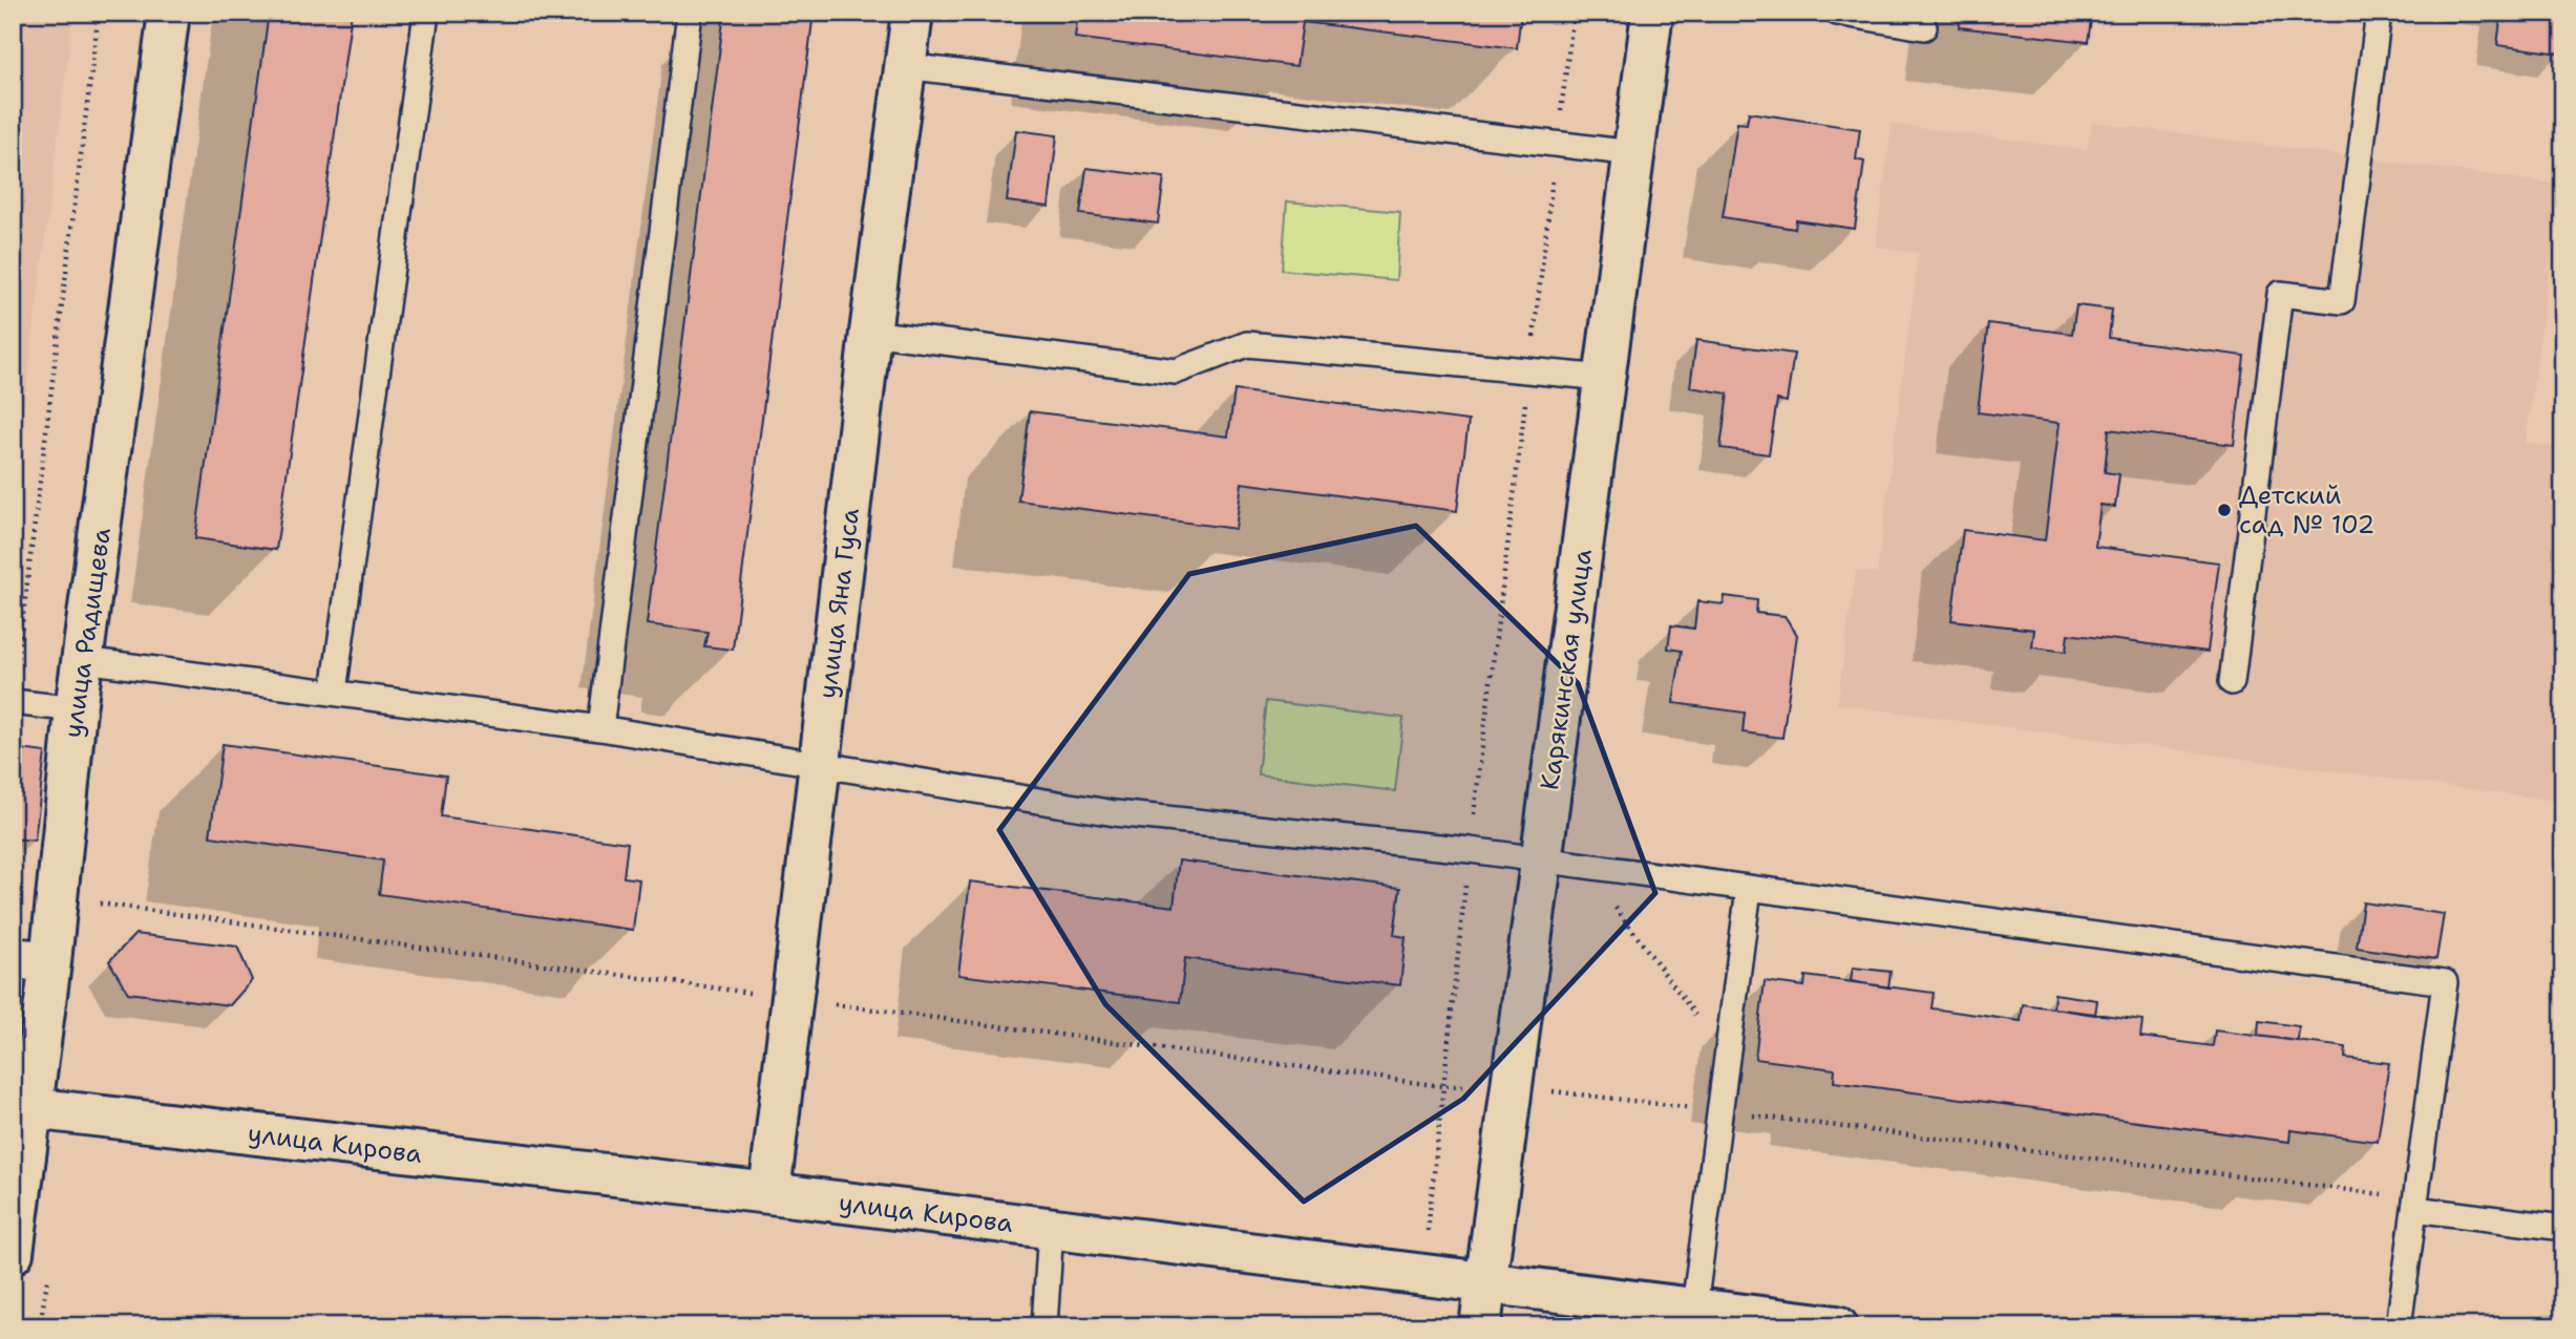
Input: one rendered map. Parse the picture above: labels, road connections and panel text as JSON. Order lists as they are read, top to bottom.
{
  "streets": {
    "street": [
      "улица Яна Гуса",
      "улица Радищева",
      "Карякинская улица",
      "улица Кирова"
    ]
  },
  "crossings": [
    ["улица Яна Гуса", "улица Кирова"],
    ["улица Радищева", "улица Кирова"],
    ["Карякинская улица", "улица Кирова"]
  ],
  "places": ["Детский сад № 102"]
}
